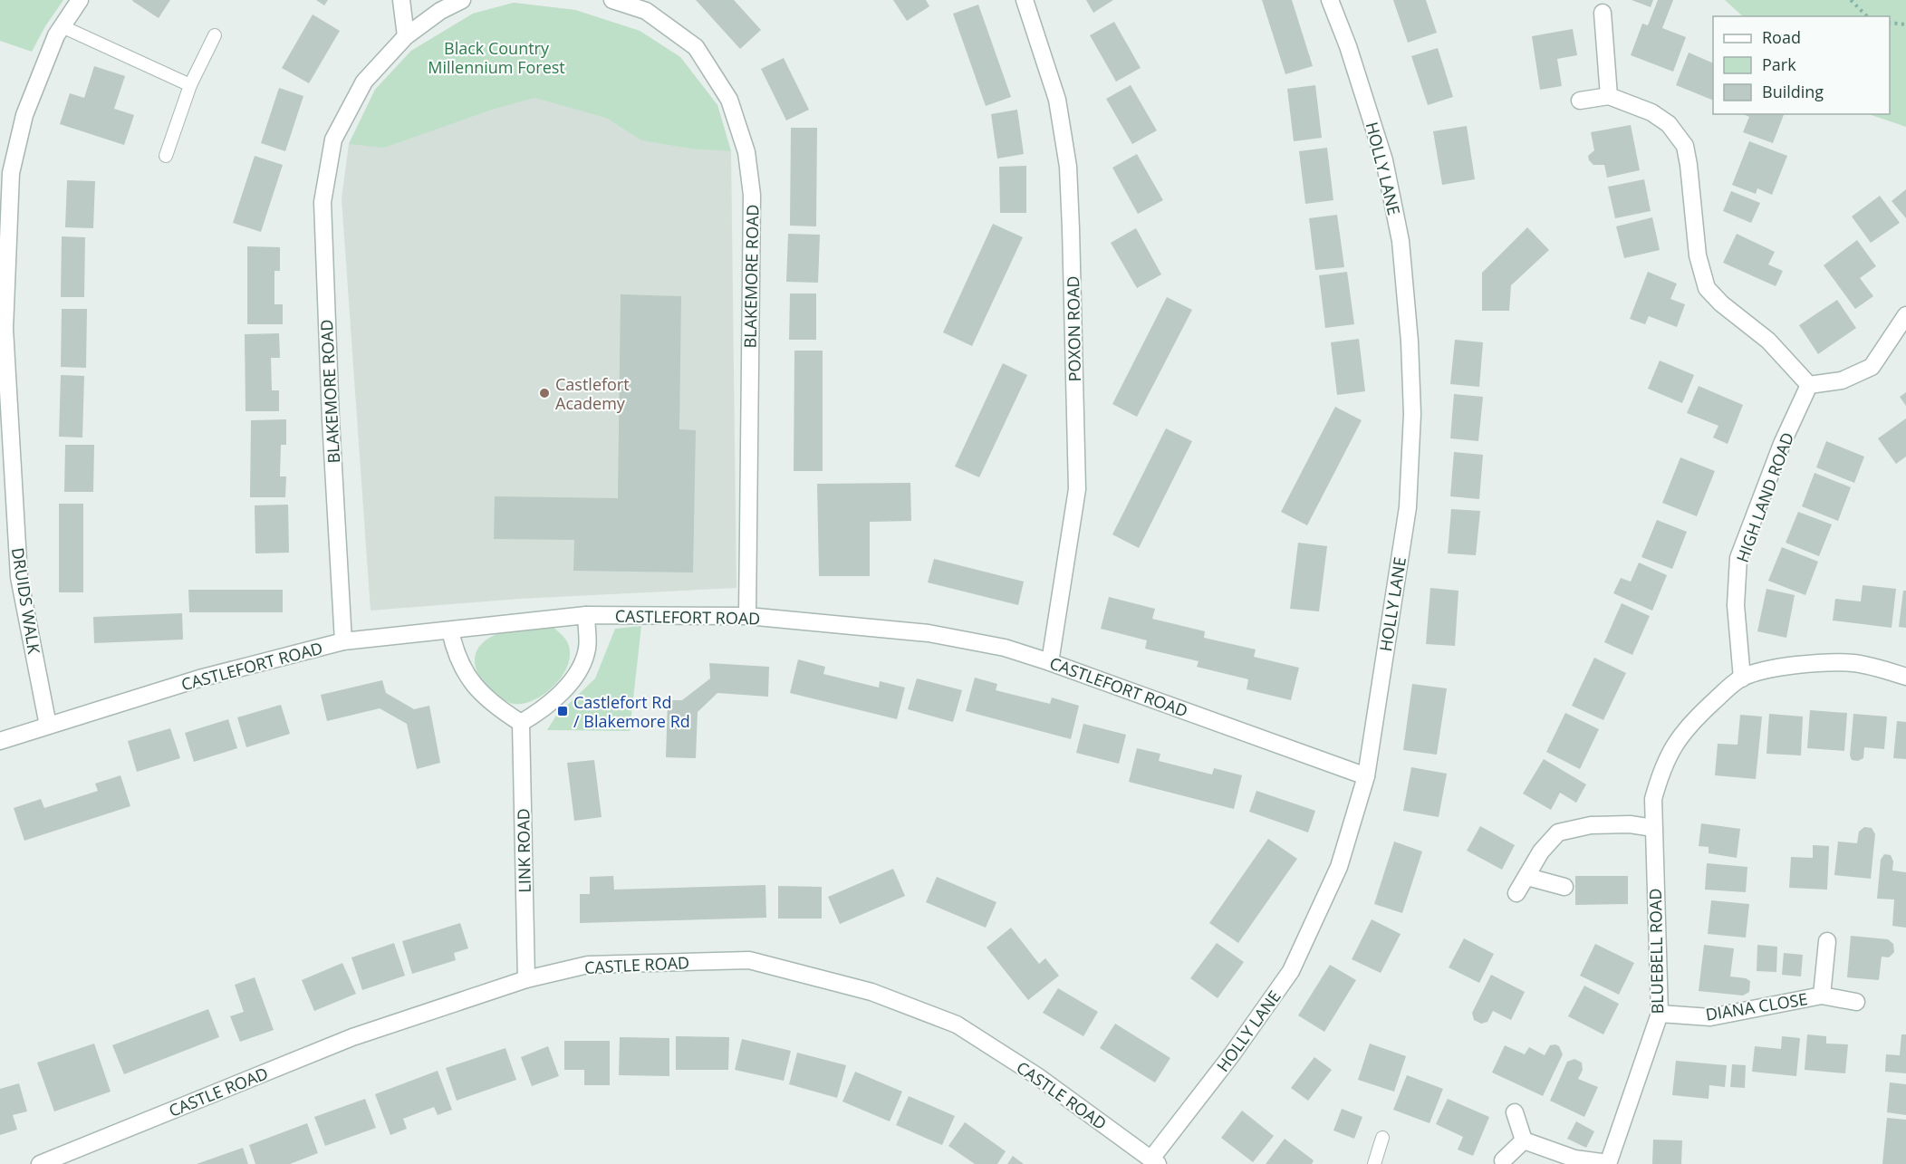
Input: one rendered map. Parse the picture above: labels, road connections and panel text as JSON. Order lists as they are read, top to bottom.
{
  "streets": {
    "street": [
      "HOLLY LANE",
      "BLAKEMORE ROAD",
      "POXON ROAD",
      "HIGH LAND ROAD",
      "DRUIDS WALK",
      "CASTLEFORT ROAD",
      "LINK ROAD",
      "BLUEBELL ROAD",
      "CASTLE ROAD",
      "DIANA CLOSE"
    ]
  },
  "crossings": [
    ["HOLLY LANE", "CASTLEFORT ROAD"],
    ["HOLLY LANE", "CASTLE ROAD"],
    ["BLAKEMORE ROAD", "CASTLEFORT ROAD"],
    ["POXON ROAD", "CASTLEFORT ROAD"],
    ["HIGH LAND ROAD", "BLUEBELL ROAD"],
    ["DRUIDS WALK", "CASTLEFORT ROAD"],
    ["LINK ROAD", "CASTLE ROAD"],
    ["BLUEBELL ROAD", "DIANA CLOSE"]
  ],
  "parks": ["Black Country Millennium Forest"],
  "places": {
    "other": ["Castlefort Academy"],
    "transit": ["Castlefort Rd / Blakemore Rd"]
  },
  "legend": ["Road", "Park", "Building"]
}
